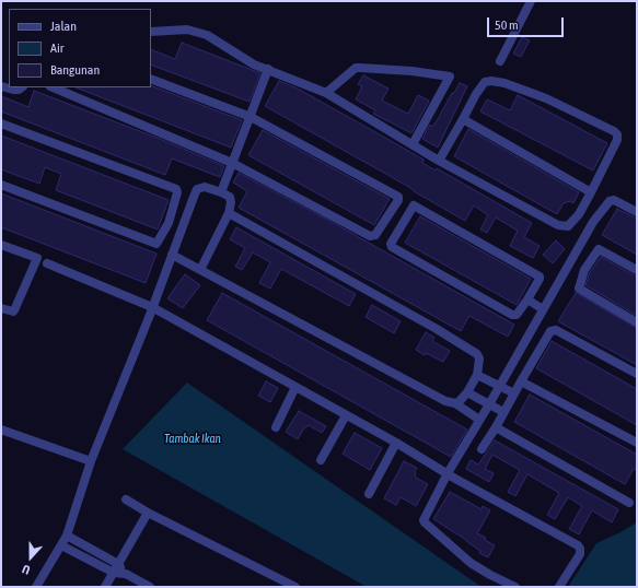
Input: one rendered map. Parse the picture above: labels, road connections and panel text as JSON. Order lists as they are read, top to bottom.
{
  "water": ["Tambak Ikan"],
  "legend": ["Jalan", "Air", "Bangunan"],
  "scale_bar": "50 m",
  "north": "bottom"
}
